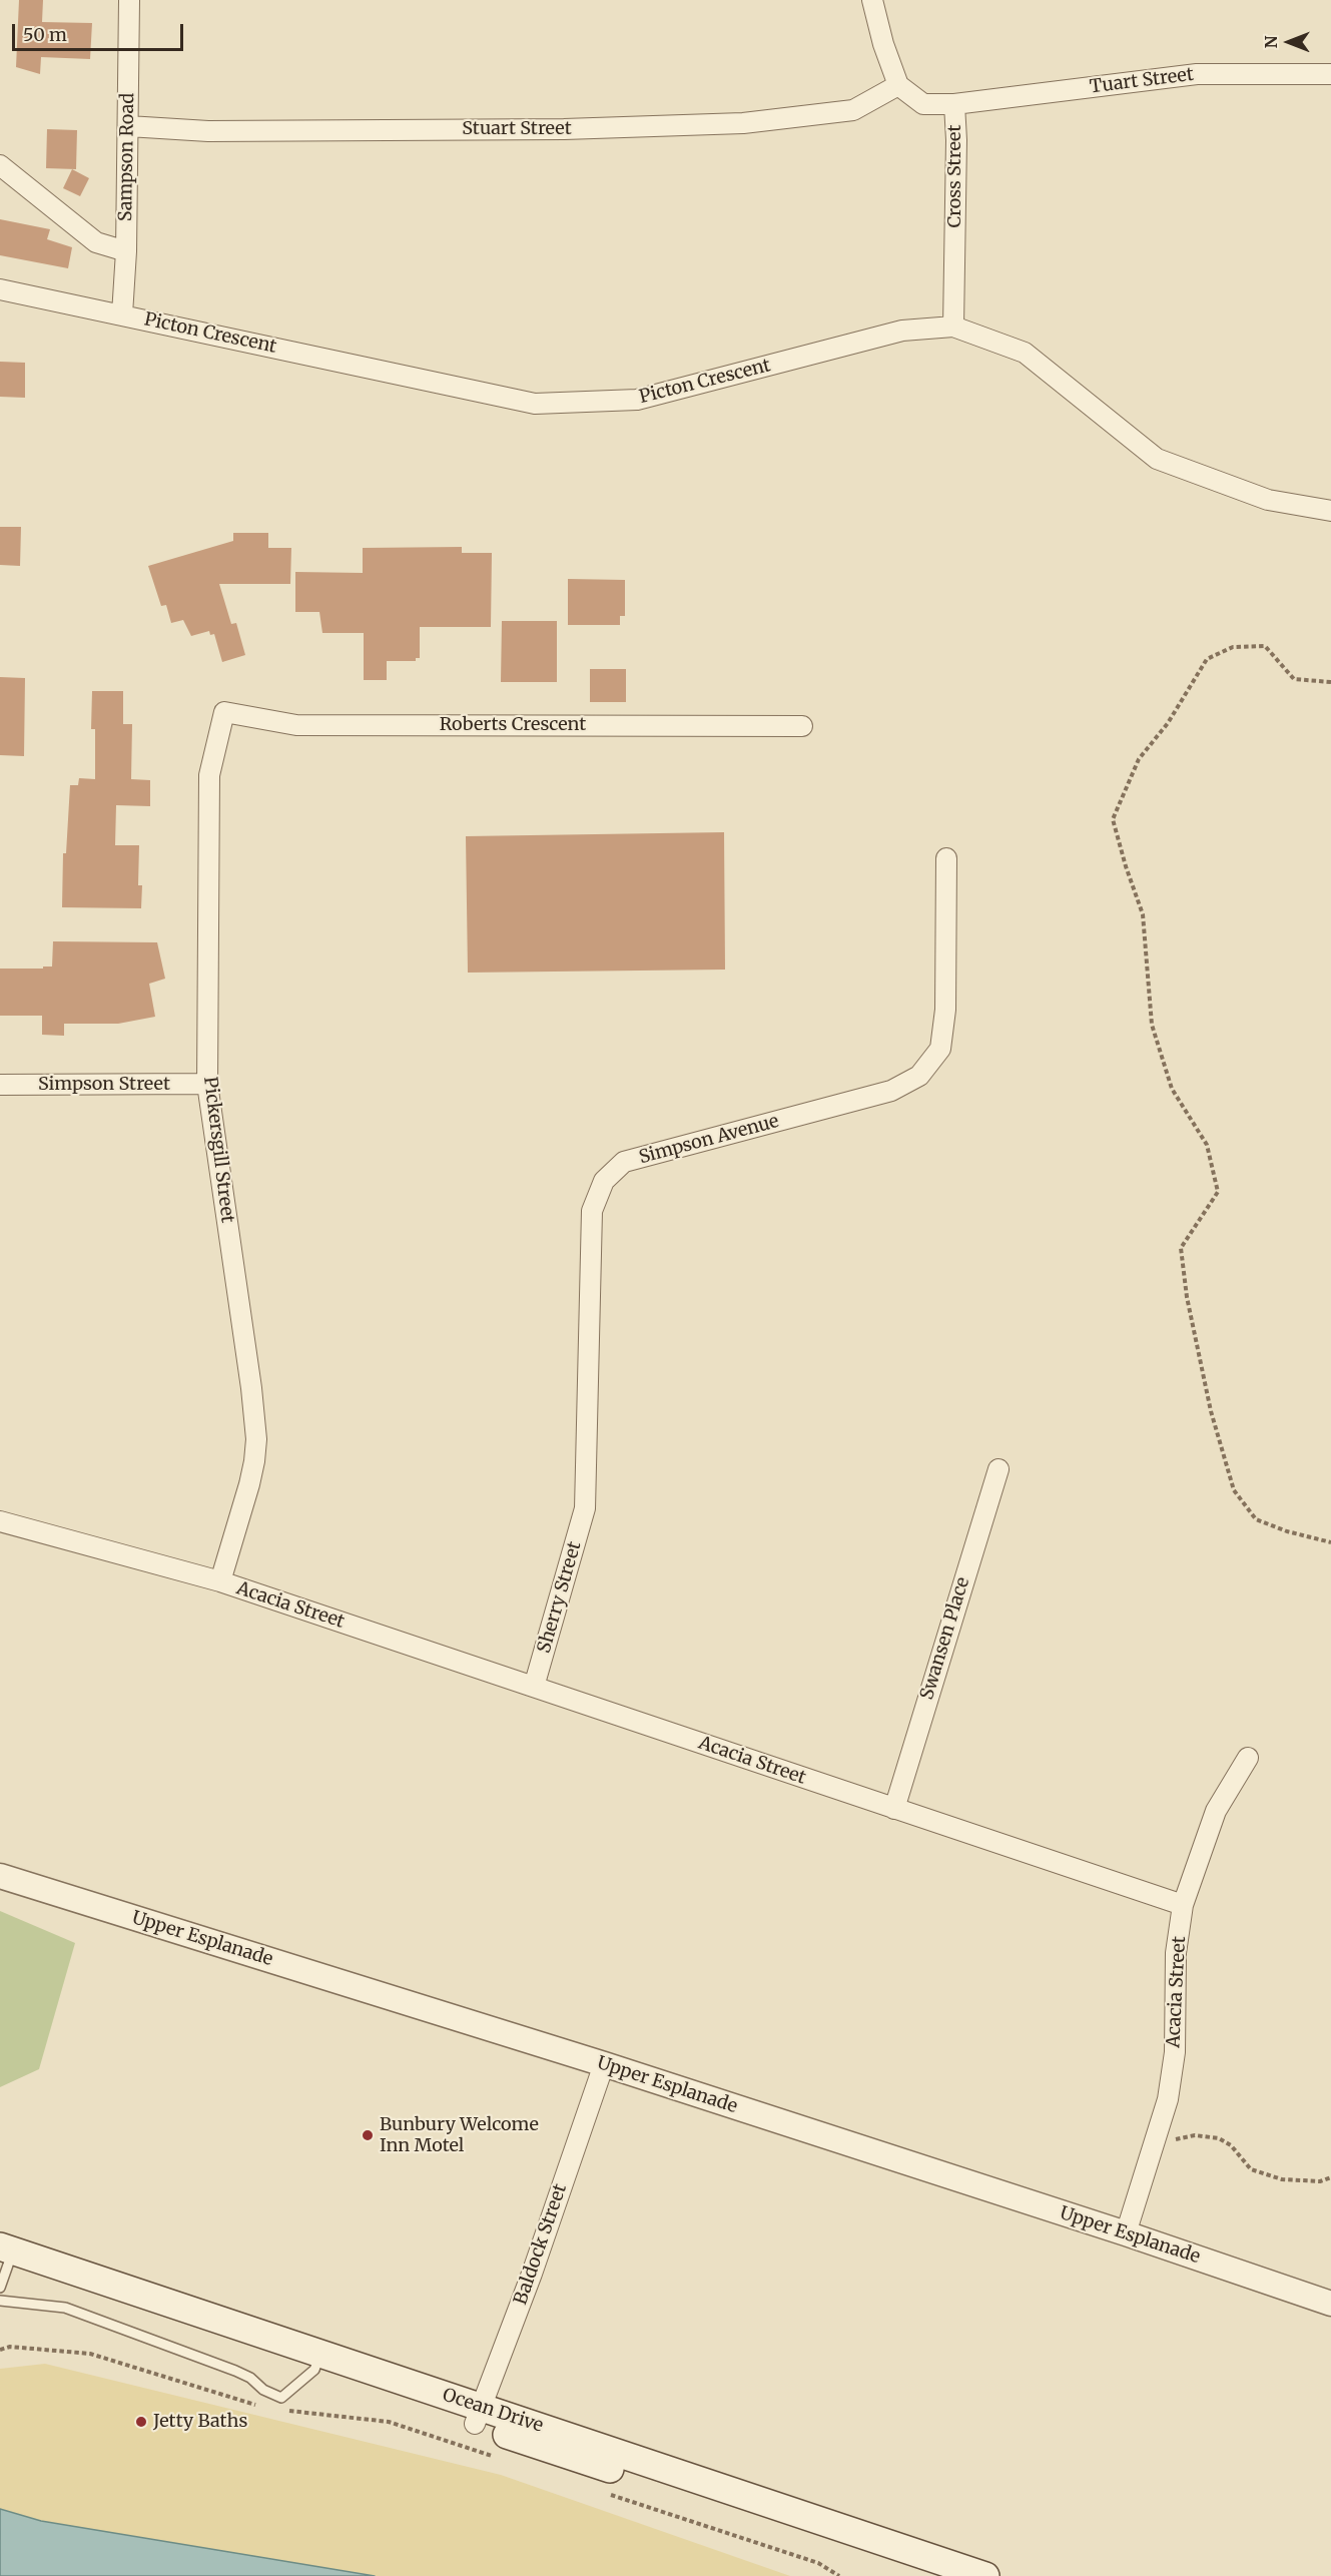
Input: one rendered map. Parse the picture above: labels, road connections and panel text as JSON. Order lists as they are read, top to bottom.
{
  "streets": {
    "main road": ["Ocean Drive"],
    "street": [
      "Tuart Street",
      "Stuart Street",
      "Sampson Road",
      "Cross Street",
      "Picton Crescent",
      "Roberts Crescent",
      "Simpson Street",
      "Simpson Avenue",
      "Pickersgill Street",
      "Sherry Street",
      "Acacia Street",
      "Swansen Place",
      "Upper Esplanade",
      "Baldock Street"
    ]
  },
  "crossings": [
    ["Tuart Street", "Cross Street"],
    ["Stuart Street", "Sampson Road"],
    ["Stuart Street", "Cross Street"],
    ["Sampson Road", "Picton Crescent"],
    ["Cross Street", "Picton Crescent"],
    ["Roberts Crescent", "Pickersgill Street"],
    ["Simpson Street", "Pickersgill Street"],
    ["Simpson Avenue", "Sherry Street"],
    ["Pickersgill Street", "Acacia Street"],
    ["Sherry Street", "Acacia Street"],
    ["Acacia Street", "Swansen Place"],
    ["Acacia Street", "Upper Esplanade"],
    ["Upper Esplanade", "Baldock Street"],
    ["Baldock Street", "Ocean Drive"]
  ],
  "places": ["Bunbury Welcome Inn Motel", "Jetty Baths"],
  "scale_bar": "50 m",
  "north": "left"
}
